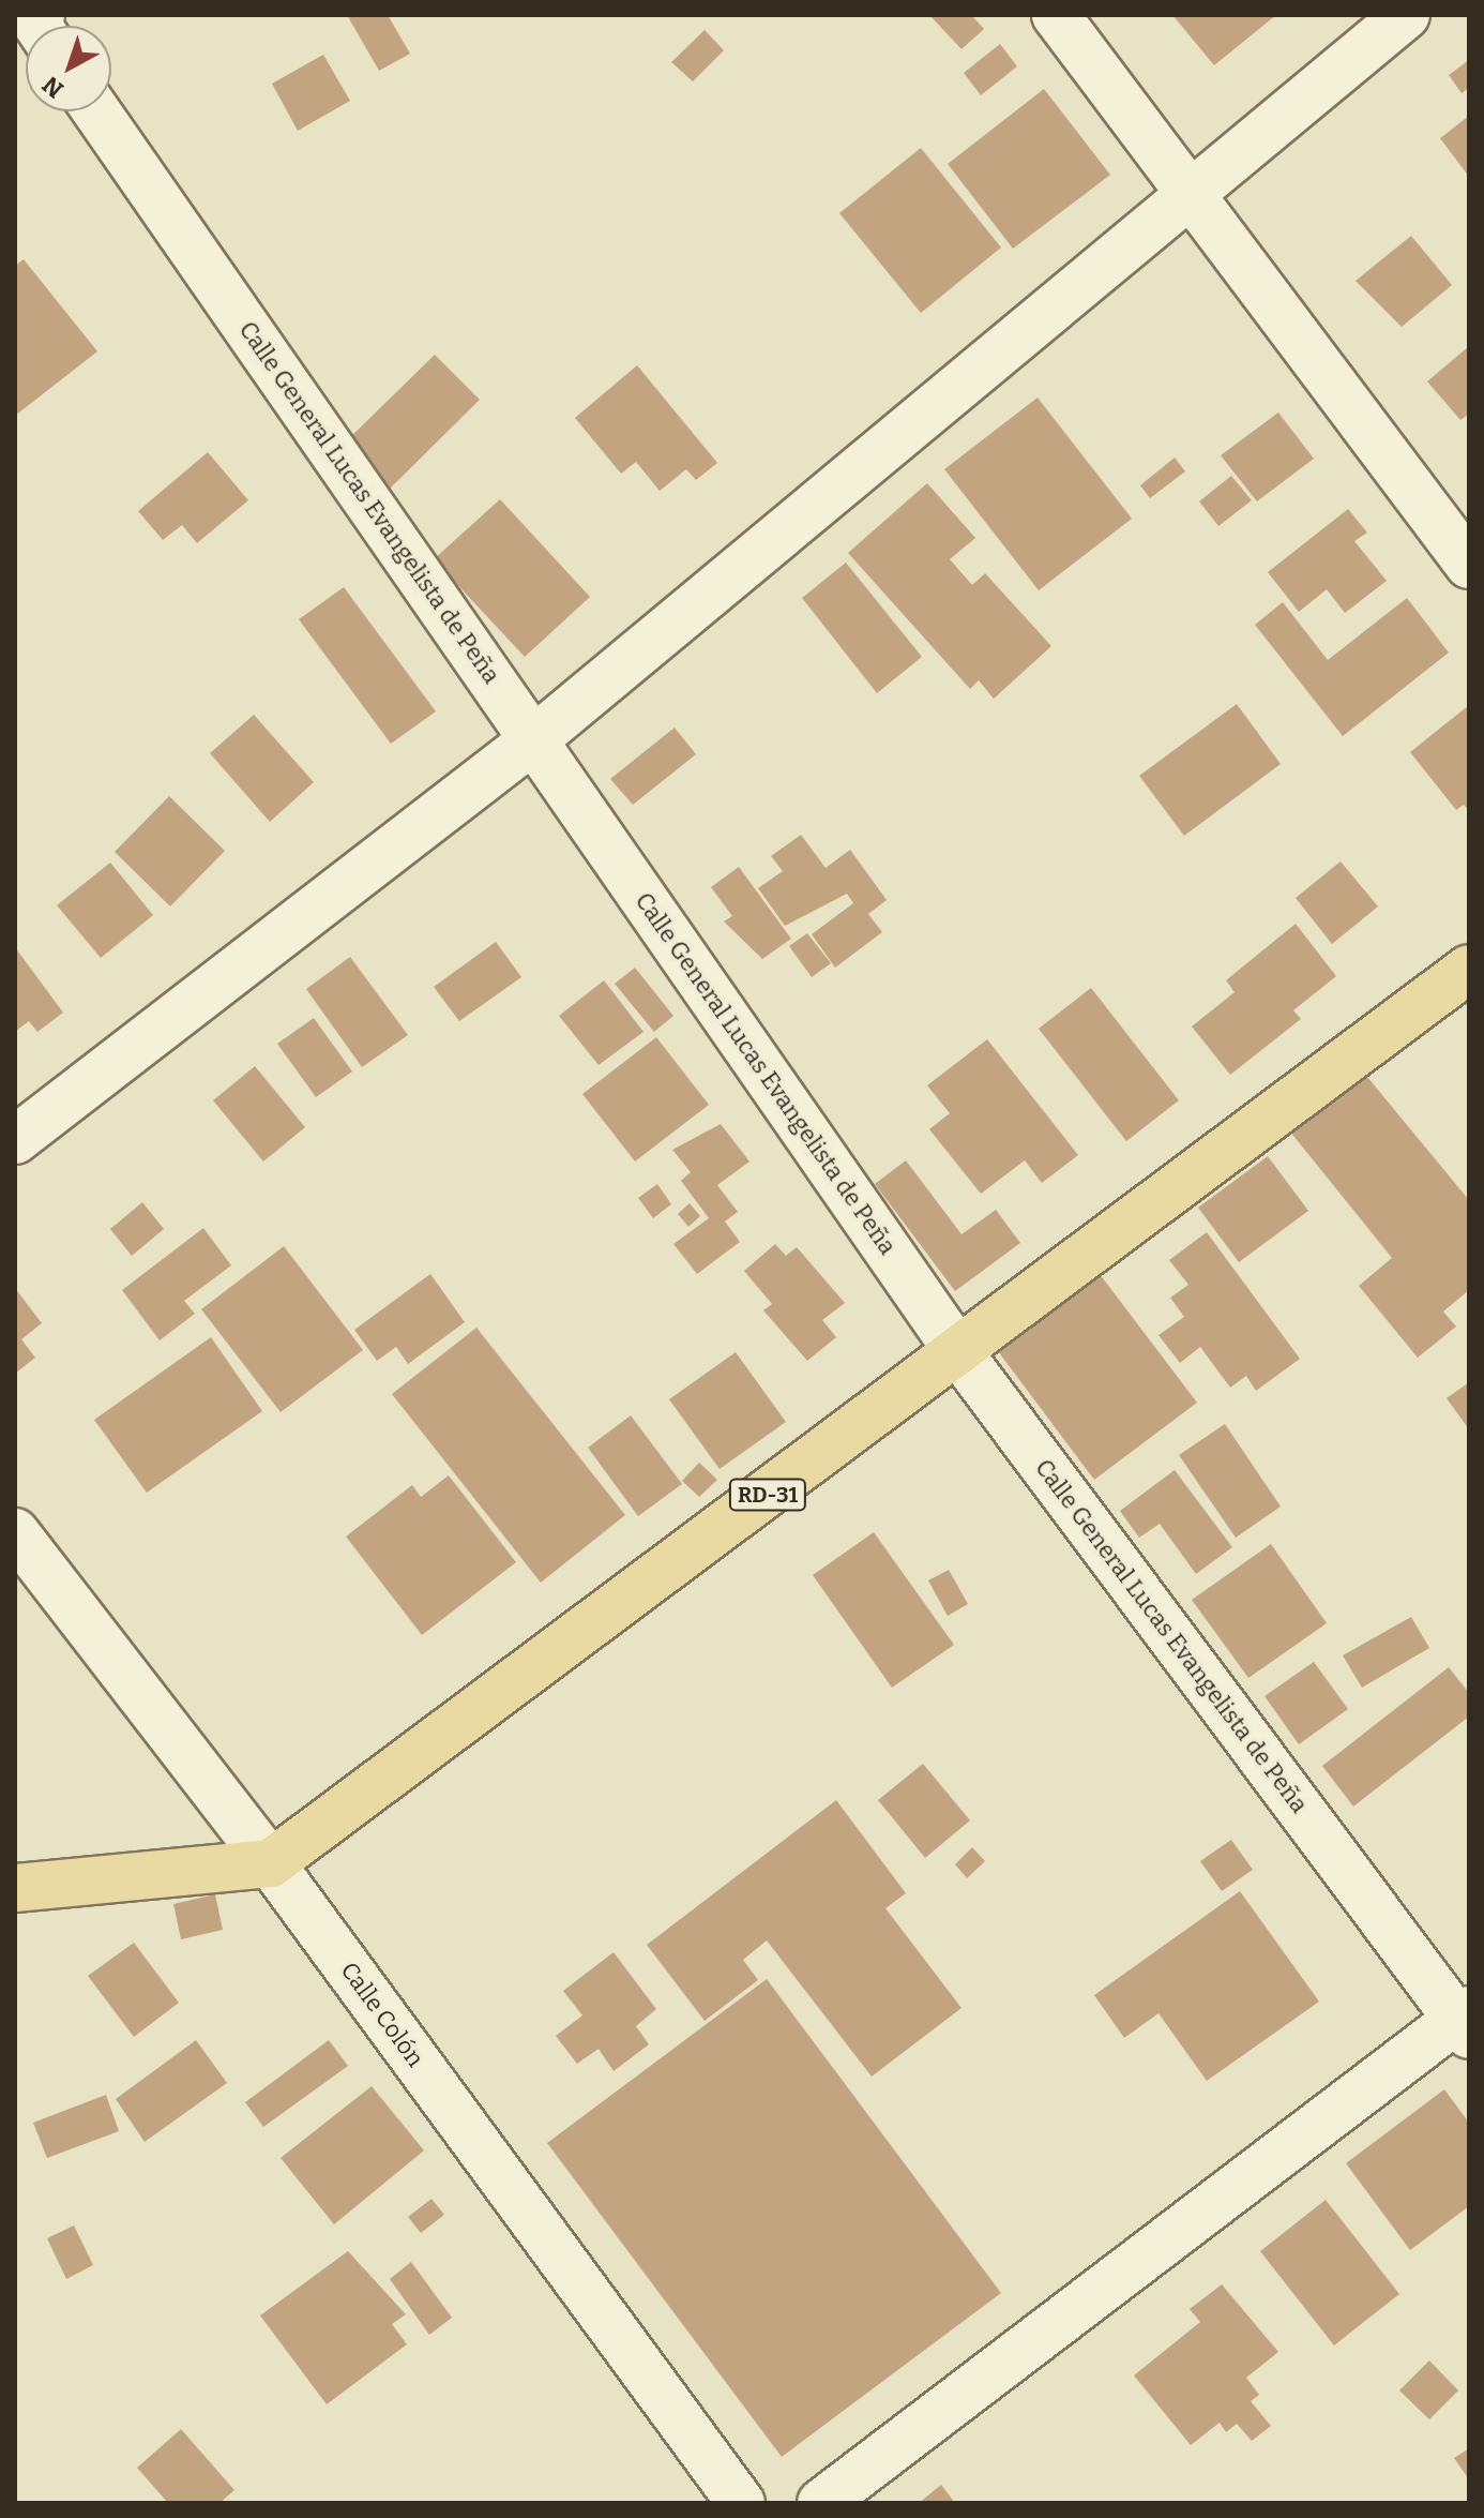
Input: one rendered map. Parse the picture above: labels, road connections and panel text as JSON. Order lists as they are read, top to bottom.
{
  "streets": {
    "main road": ["RD-31"],
    "street": ["Calle General Lucas Evangelista de Peña", "Calle Colón"]
  },
  "crossings": [
    ["Calle General Lucas Evangelista de Peña", "RD-31"],
    ["RD-31", "Calle Colón"]
  ],
  "north": "bottom left"
}
